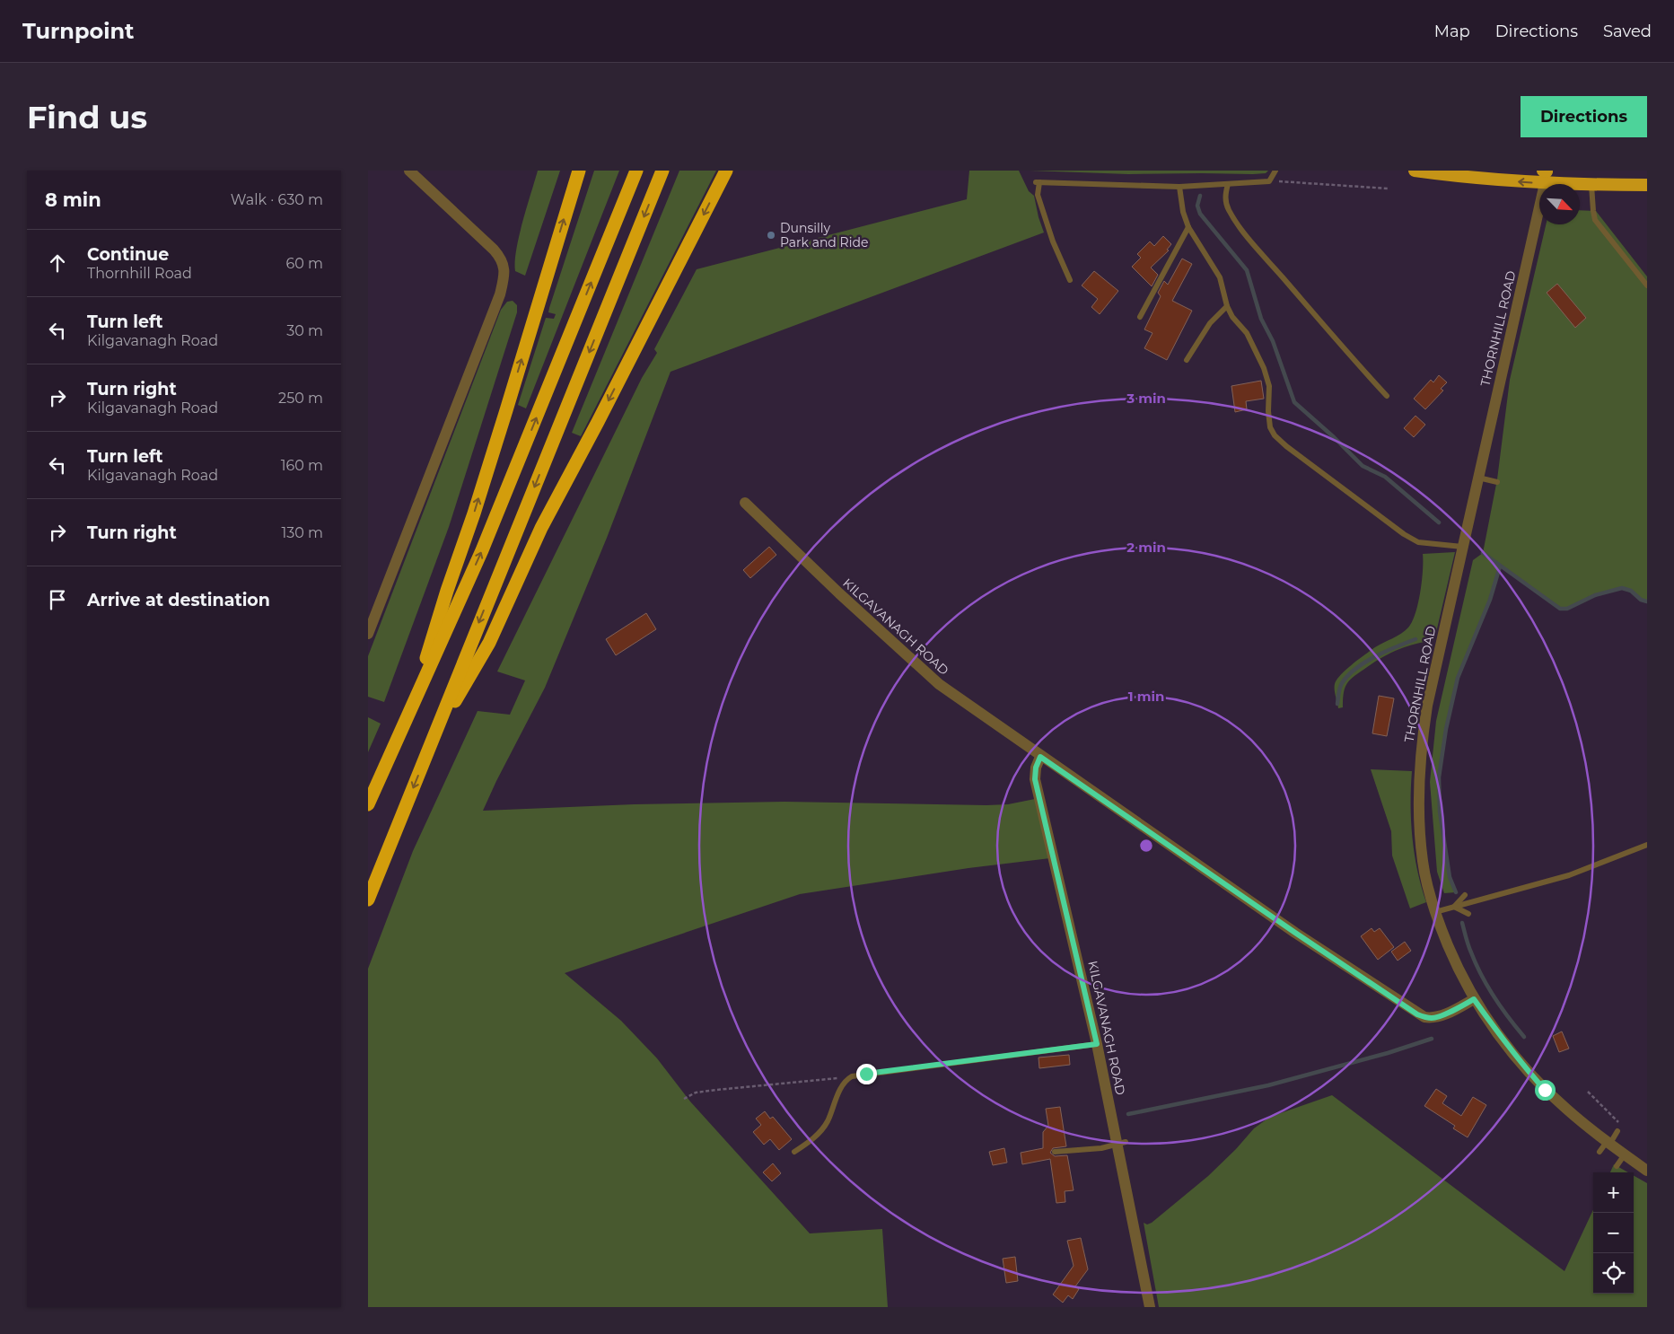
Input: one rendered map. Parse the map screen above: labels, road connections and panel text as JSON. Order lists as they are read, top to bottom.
{
  "streets": {
    "street": ["THORNHILL ROAD", "KILGAVANAGH ROAD"]
  },
  "crossings": [
    ["THORNHILL ROAD", "KILGAVANAGH ROAD"]
  ],
  "places": ["Dunsilly Park and Ride"],
  "north": "bottom right",
  "page": {
    "header": "Turnpoint",
    "nav": ["Map", "Directions", "Saved"],
    "buttons": "Directions",
    "title": "Find us",
    "heading": ["8 min", "Walk · 630 m"],
    "list": [
      ["Continue", "Thornhill Road", "60 m"],
      ["Turn left", "Kilgavanagh Road", "30 m"],
      ["Turn right", "Kilgavanagh Road", "250 m"],
      ["Turn left", "Kilgavanagh Road", "160 m"],
      ["Turn right", "130 m"],
      "Arrive at destination"
    ],
    "map_buttons": ["+", "−"]
  },
  "rings": ["3 min", "2 min", "1 min"]
}
